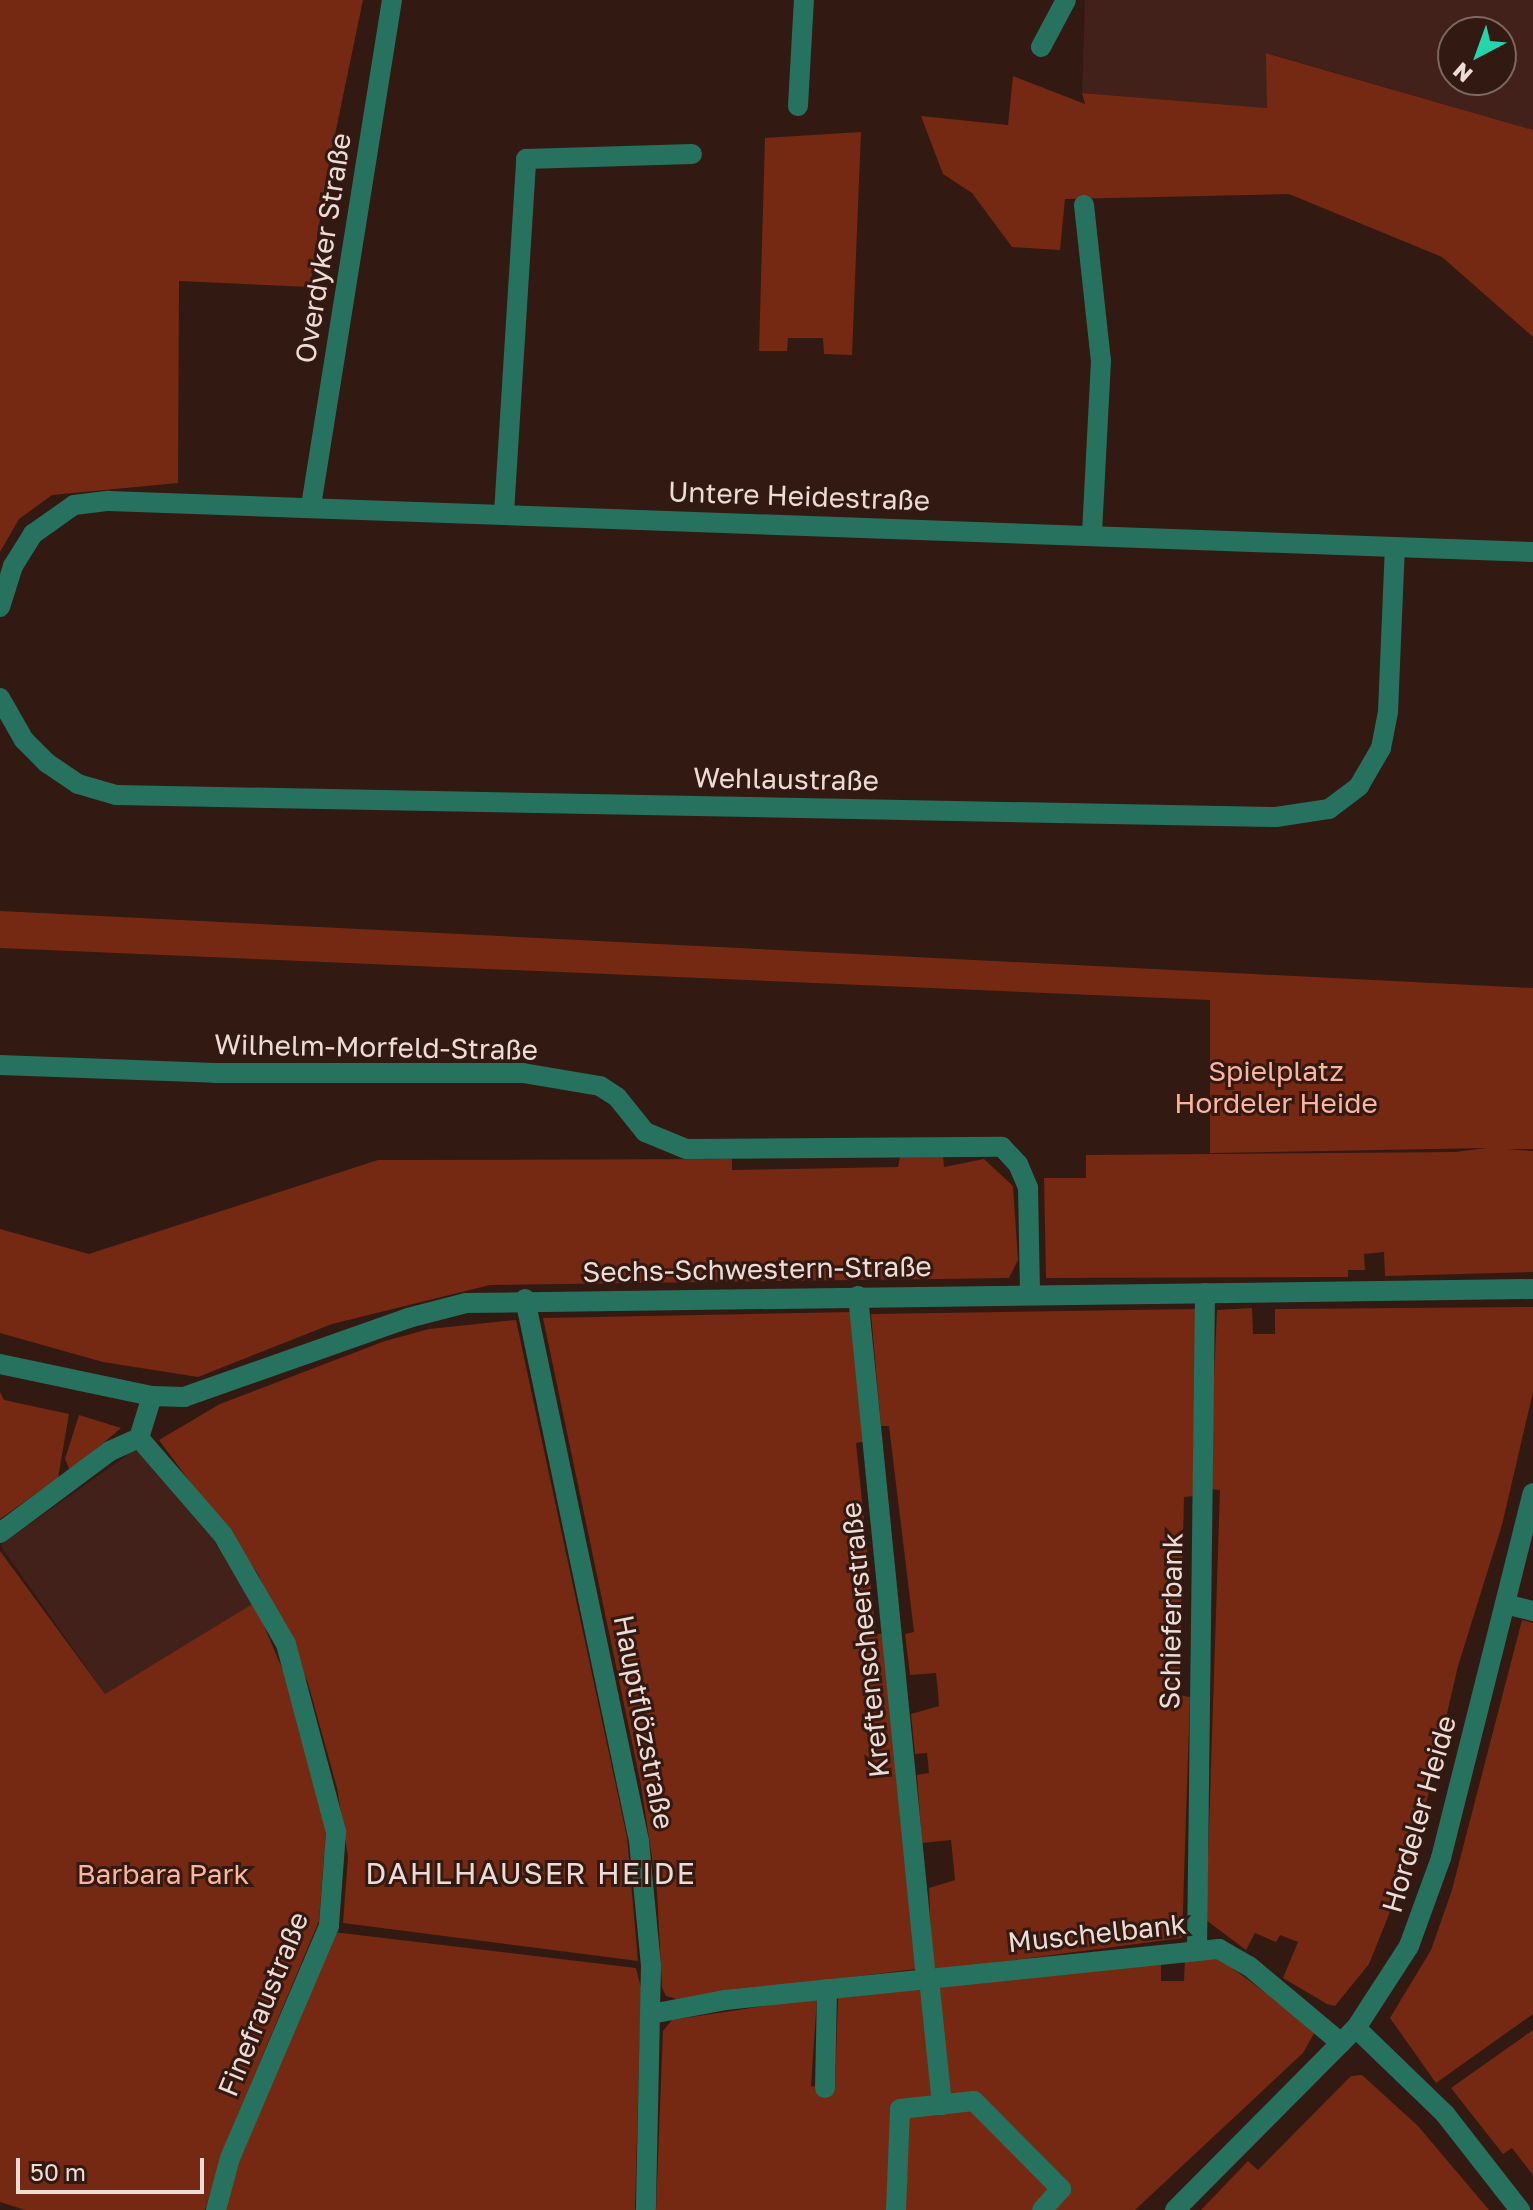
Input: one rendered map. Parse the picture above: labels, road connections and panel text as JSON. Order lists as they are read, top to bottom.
{
  "streets": {
    "street": [
      "Overdyker Straße",
      "Untere Heidestraße",
      "Wehlaustraße",
      "Wilhelm-Morfeld-Straße",
      "Sechs-Schwestern-Straße",
      "Schieferbank",
      "Kreftenscheerstraße",
      "Hauptflözstraße",
      "Hordeler Heide",
      "Muschelbank",
      "Finefraustraße"
    ]
  },
  "crossings": [
    ["Overdyker Straße", "Untere Heidestraße"],
    ["Untere Heidestraße", "Wehlaustraße"],
    ["Wilhelm-Morfeld-Straße", "Sechs-Schwestern-Straße"],
    ["Sechs-Schwestern-Straße", "Schieferbank"],
    ["Sechs-Schwestern-Straße", "Kreftenscheerstraße"],
    ["Sechs-Schwestern-Straße", "Hauptflözstraße"],
    ["Schieferbank", "Muschelbank"],
    ["Kreftenscheerstraße", "Muschelbank"],
    ["Hauptflözstraße", "Muschelbank"],
    ["Hordeler Heide", "Muschelbank"]
  ],
  "districts": ["DAHLHAUSER HEIDE"],
  "parks": ["Spielplatz Hordeler Heide", "Barbara Park"],
  "scale_bar": "50 m",
  "north": "bottom left"
}
